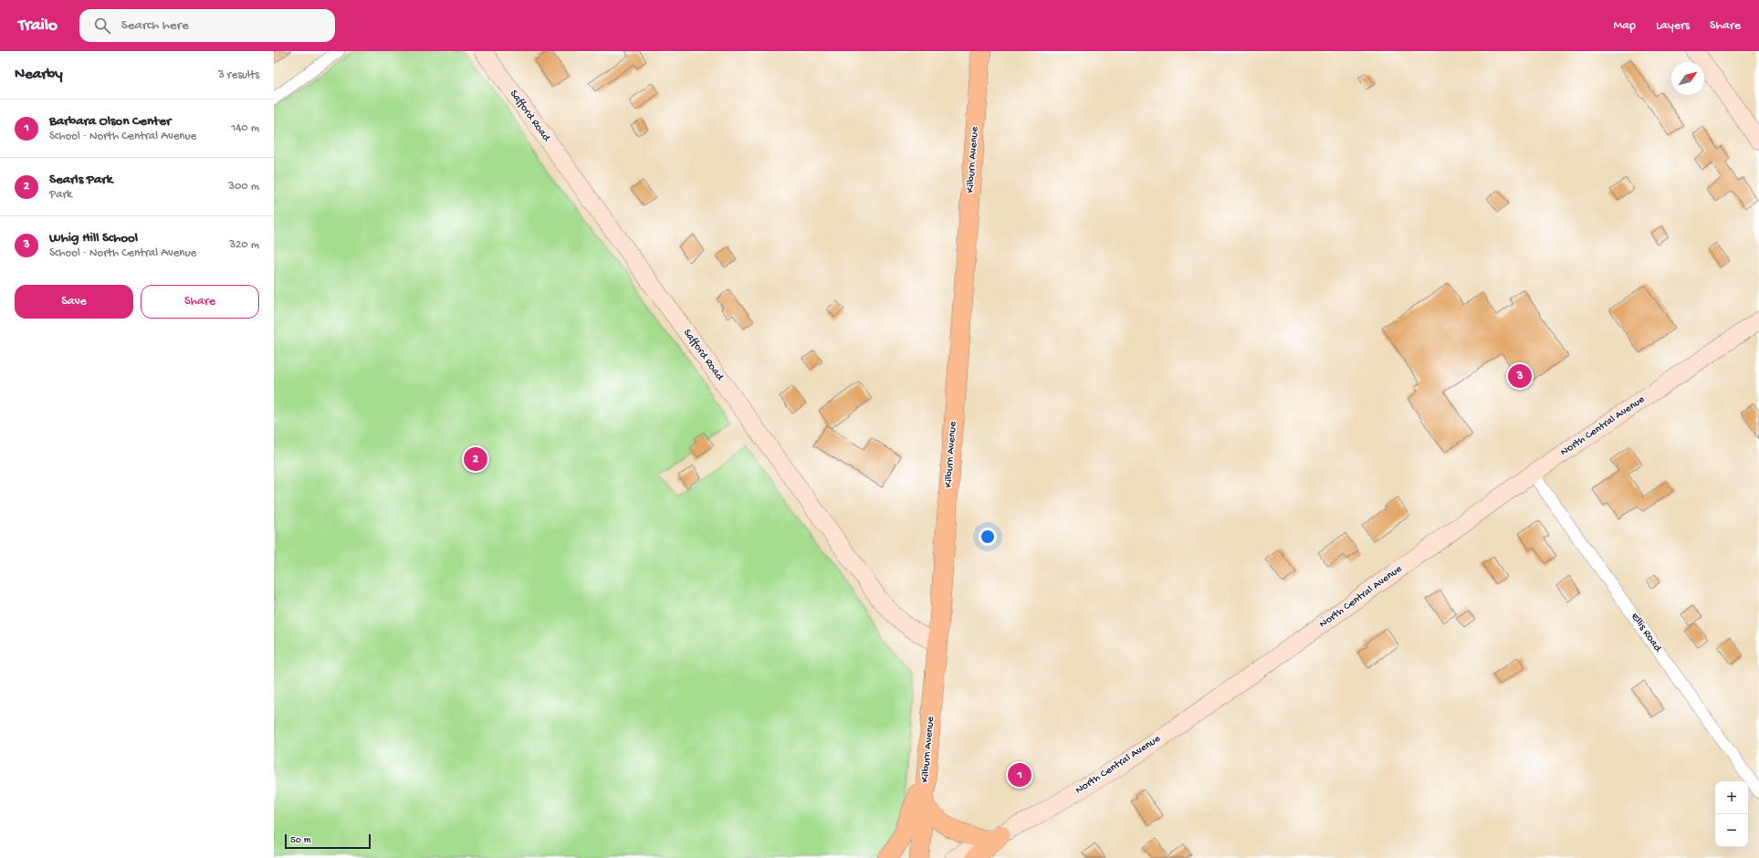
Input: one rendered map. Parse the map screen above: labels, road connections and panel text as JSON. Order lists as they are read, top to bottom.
{
  "streets": {
    "main road": ["Safford Road", "Kilburn Avenue", "North Central Avenue"],
    "street": ["Ellis Road"]
  },
  "crossings": [
    ["Safford Road", "Kilburn Avenue"],
    ["North Central Avenue", "Ellis Road"]
  ],
  "scale_bar": "50 m",
  "north": "top right",
  "page": {
    "header": "Trailo",
    "search": "Search here",
    "nav": ["Map", "Layers", "Share"],
    "heading": ["Nearby", "3 results"],
    "list": [
      {
        "mark": "1",
        "name": "Barbara Olson Center",
        "note": "School · North Central Avenue",
        "value": "140 m"
      },
      {
        "mark": "2",
        "name": "Searls Park",
        "note": "Park",
        "value": "300 m"
      },
      {
        "mark": "3",
        "name": "Whig Hill School",
        "note": "School · North Central Avenue",
        "value": "320 m"
      }
    ],
    "buttons": ["Save", "Share"],
    "pins": ["3", "2", "1"],
    "map_buttons": ["+", "−"],
    "scale": "50 m"
  }
}
